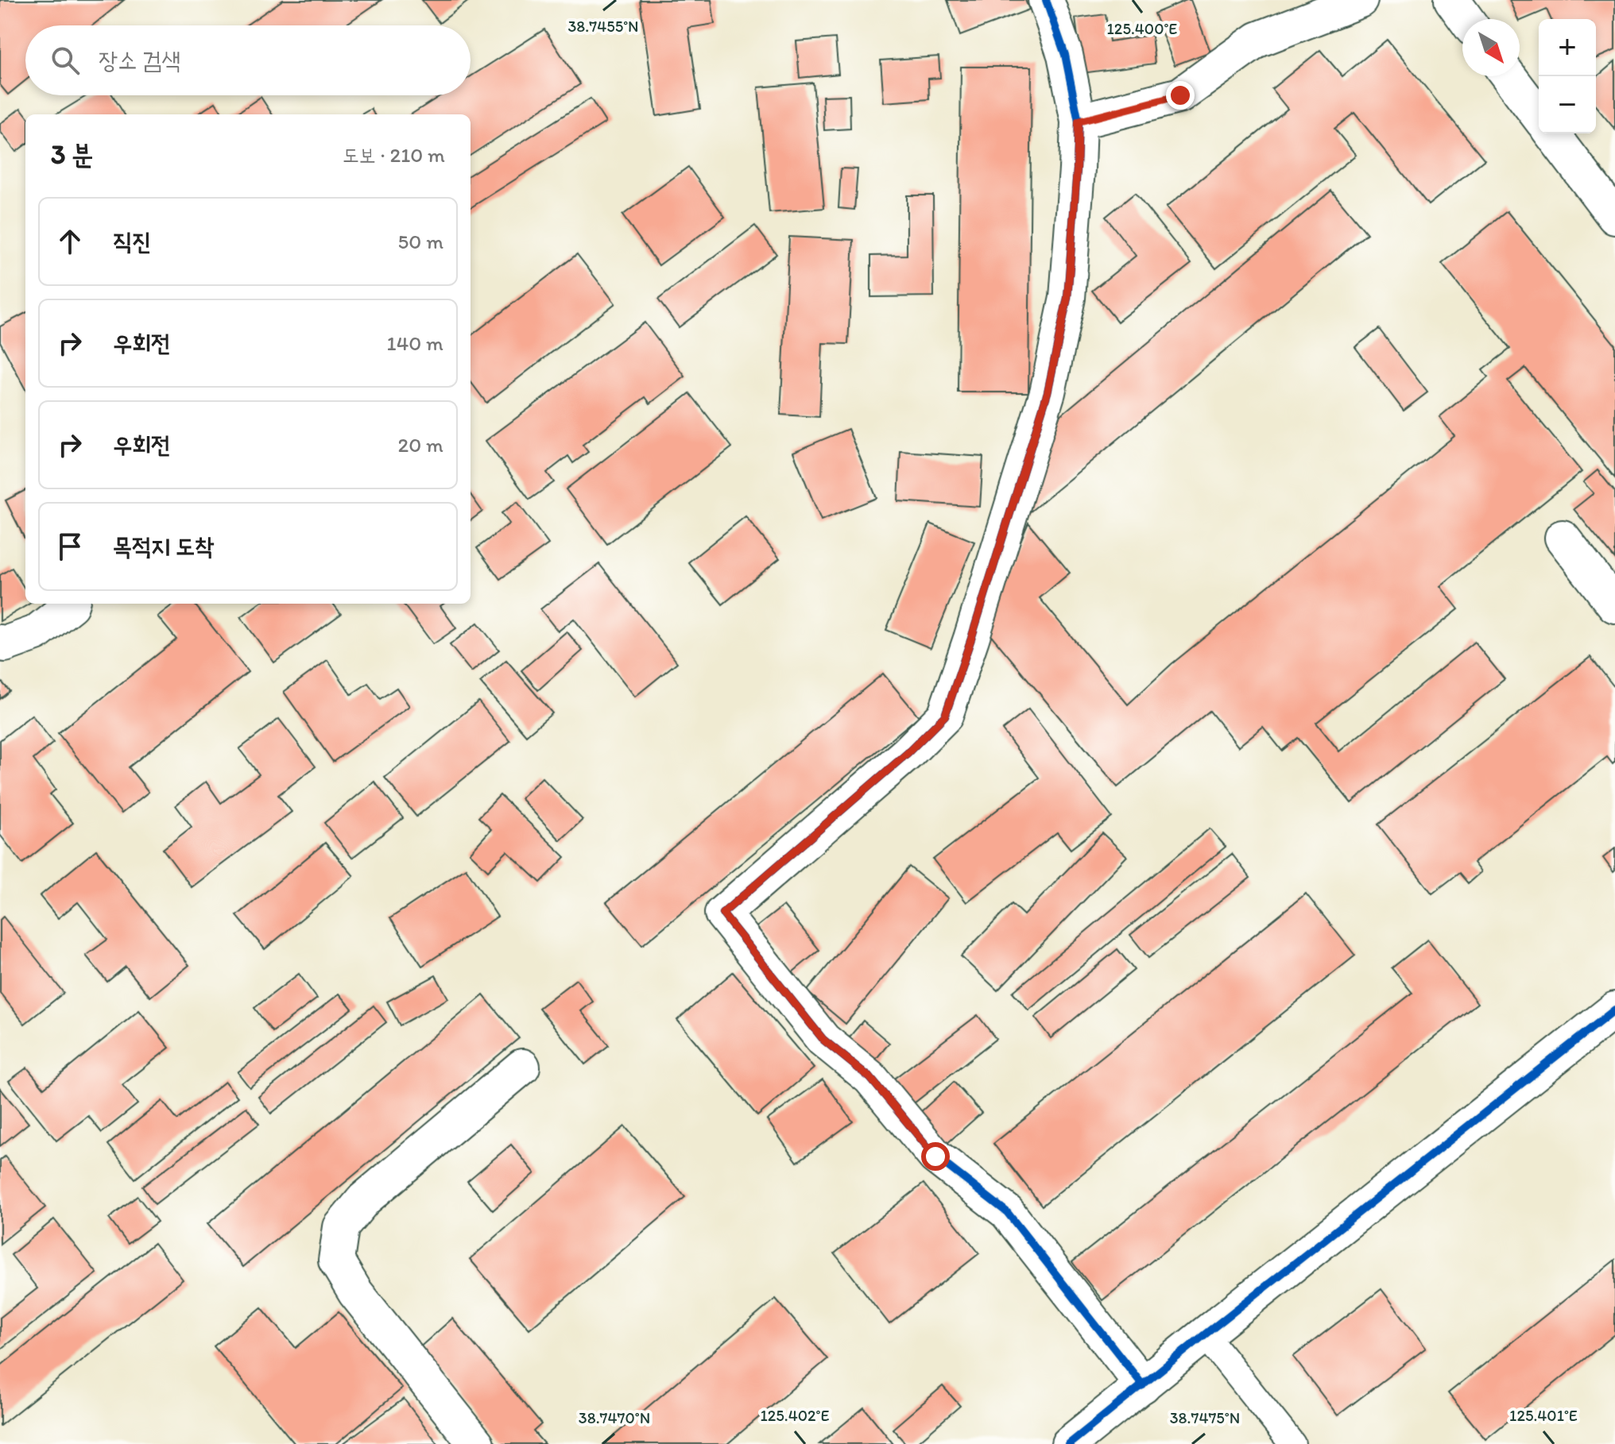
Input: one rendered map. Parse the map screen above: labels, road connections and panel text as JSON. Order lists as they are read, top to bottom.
{
  "north": "bottom right",
  "page": {
    "map_buttons": ["+", "−"],
    "search": "장소 검색",
    "heading": ["3 분", "도보 · 210 m"],
    "list": [
      ["직진", "50 m"],
      ["우회전", "140 m"],
      ["우회전", "20 m"],
      "목적지 도착"
    ]
  },
  "coordinates": [
    "38.7455°N",
    "125.400°E",
    "125.402°E",
    "125.401°E",
    "38.7470°N",
    "38.7475°N"
  ]
}
